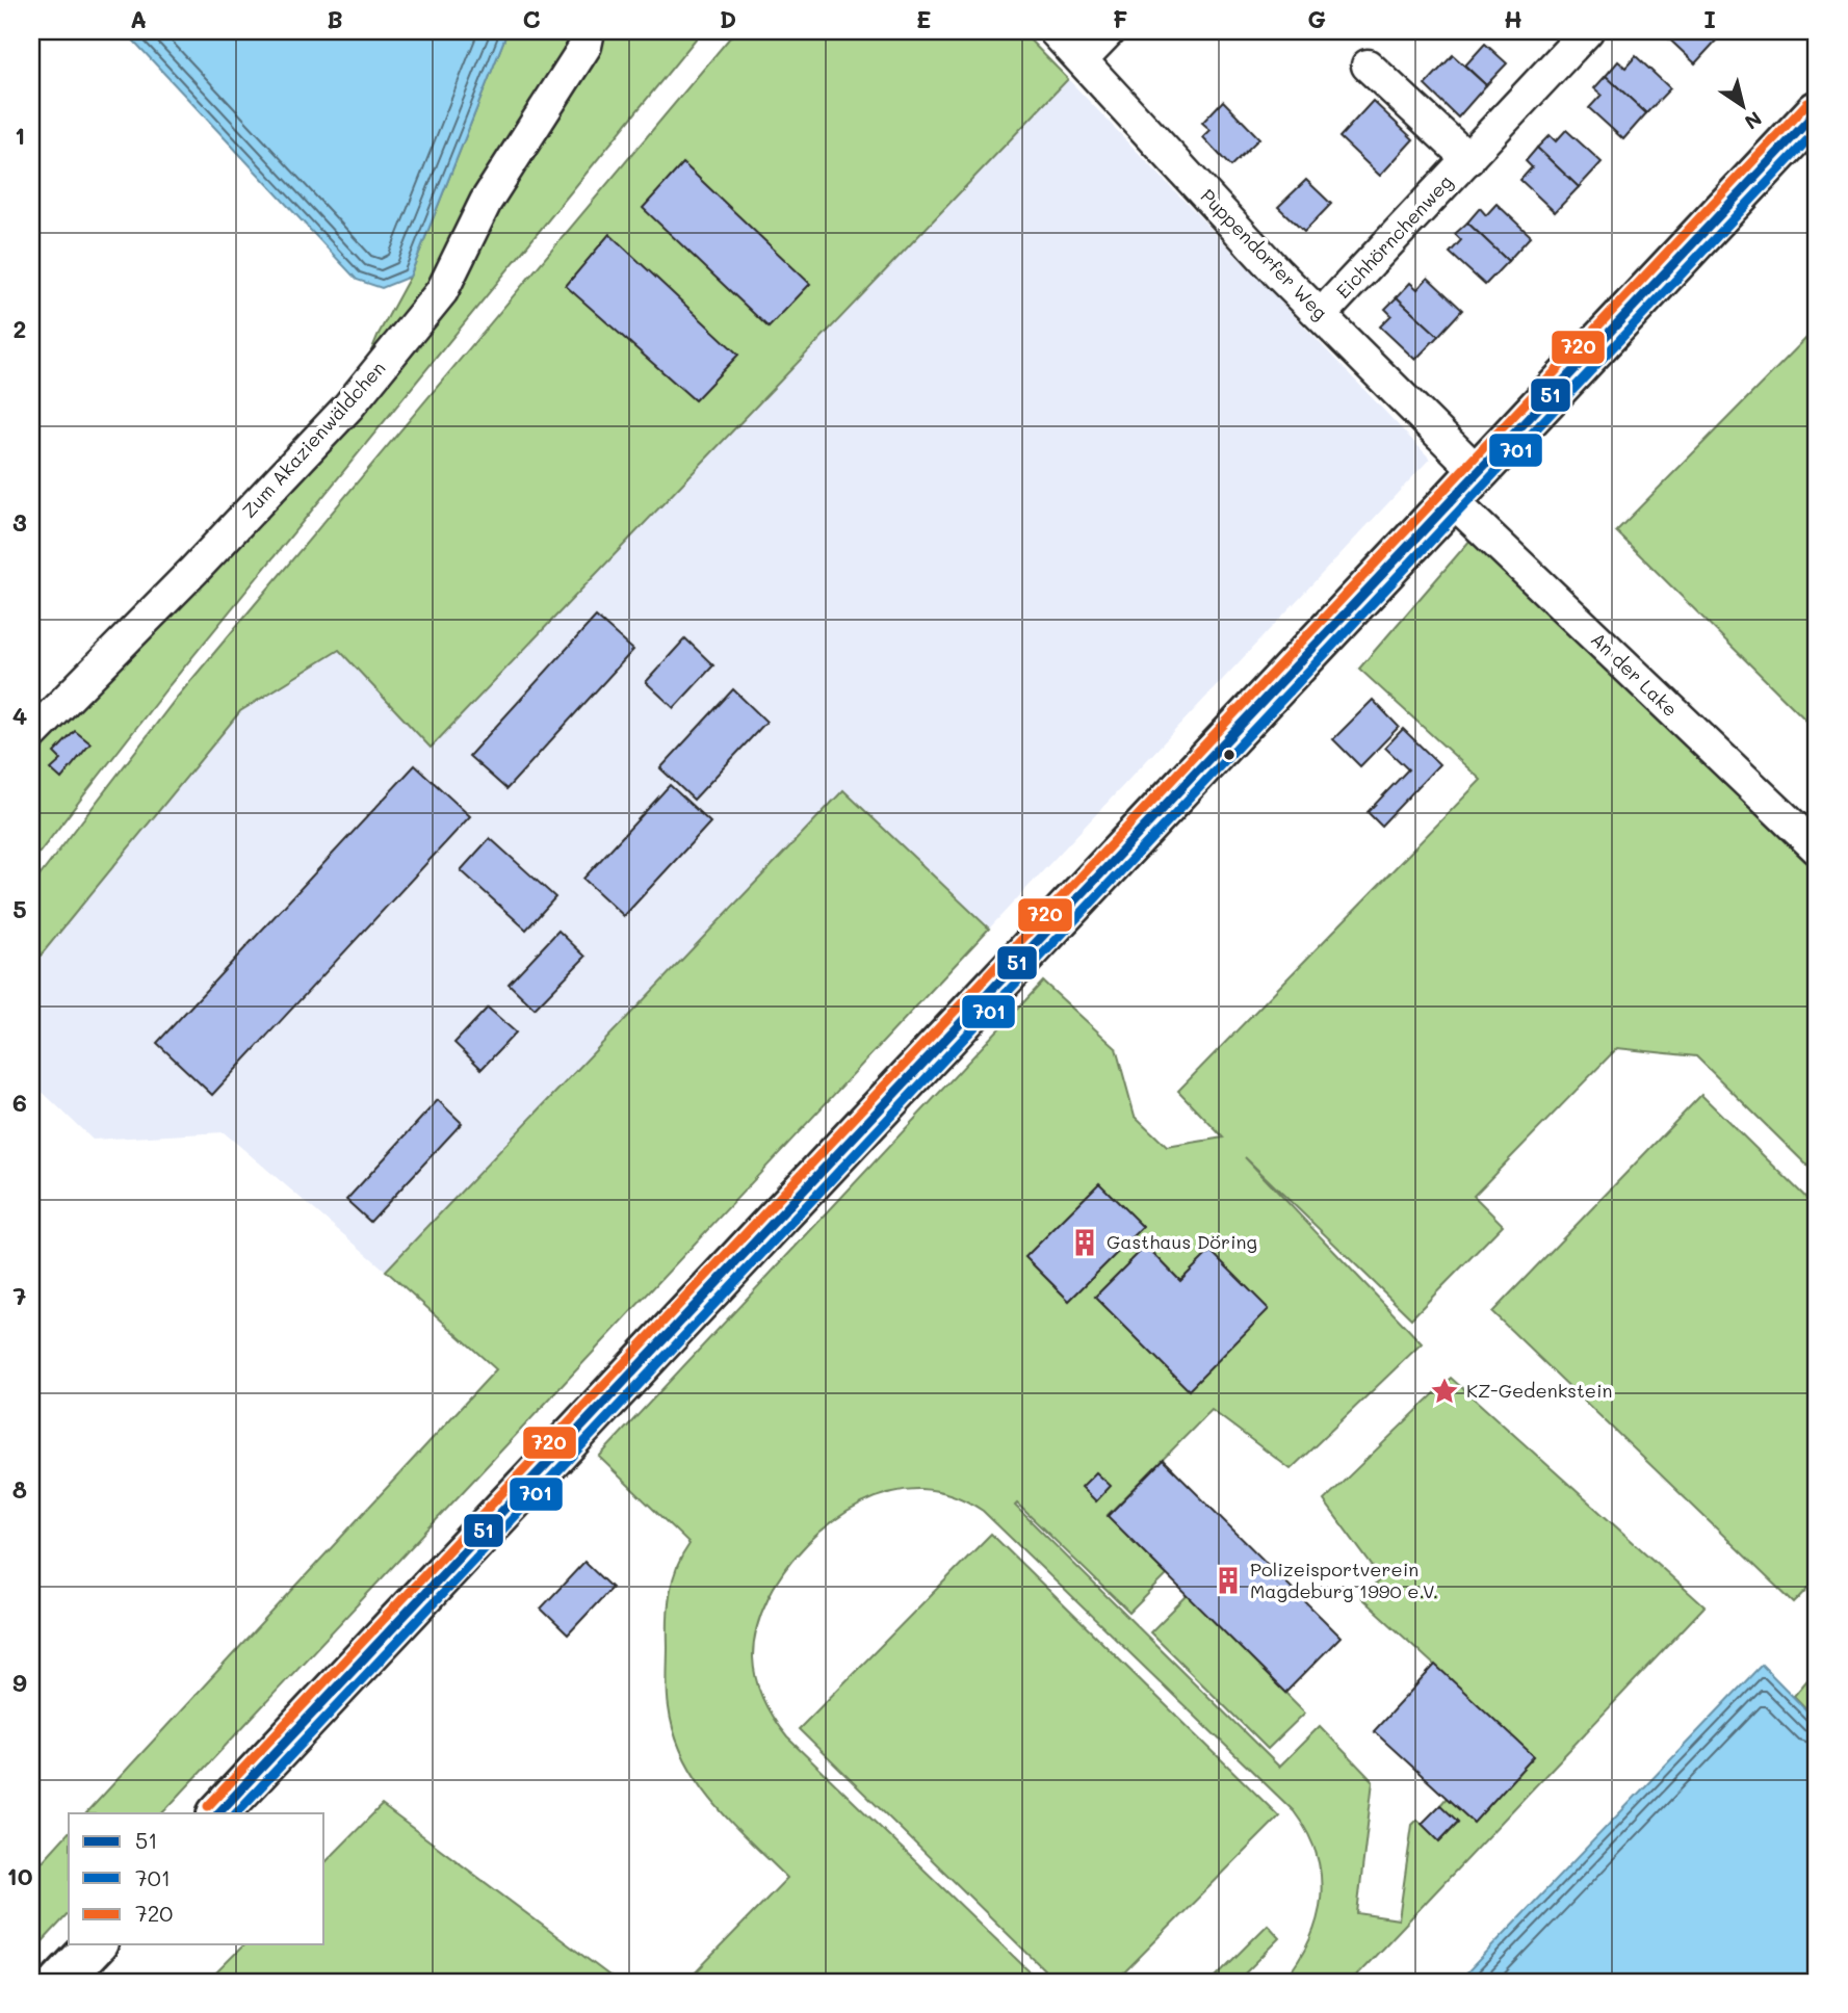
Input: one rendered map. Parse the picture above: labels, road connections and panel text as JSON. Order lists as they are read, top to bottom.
{
  "streets": {
    "street": [
      "Eichhörnchenweg",
      "Puppendorfer Weg",
      "Zum Akazienwäldchen",
      "An der Lake"
    ]
  },
  "crossings": [
    ["Eichhörnchenweg", "Puppendorfer Weg"],
    ["Puppendorfer Weg", "An der Lake"]
  ],
  "places": {
    "building": ["Gasthaus Döring", "Polizeisportverein Magdeburg 1990 e.V."],
    "place": ["KZ-Gedenkstein"]
  },
  "lines": ["transit line 720", "transit line 51", "transit line 701"],
  "legend": ["51", "701", "720"],
  "north": "bottom right",
  "grid": {
    "columns": [
      "A",
      "B",
      "C",
      "D",
      "E",
      "F",
      "G",
      "H",
      "I"
    ],
    "rows": [
      "1",
      "2",
      "3",
      "4",
      "5",
      "6",
      "7",
      "8",
      "9",
      "10"
    ]
  }
}
